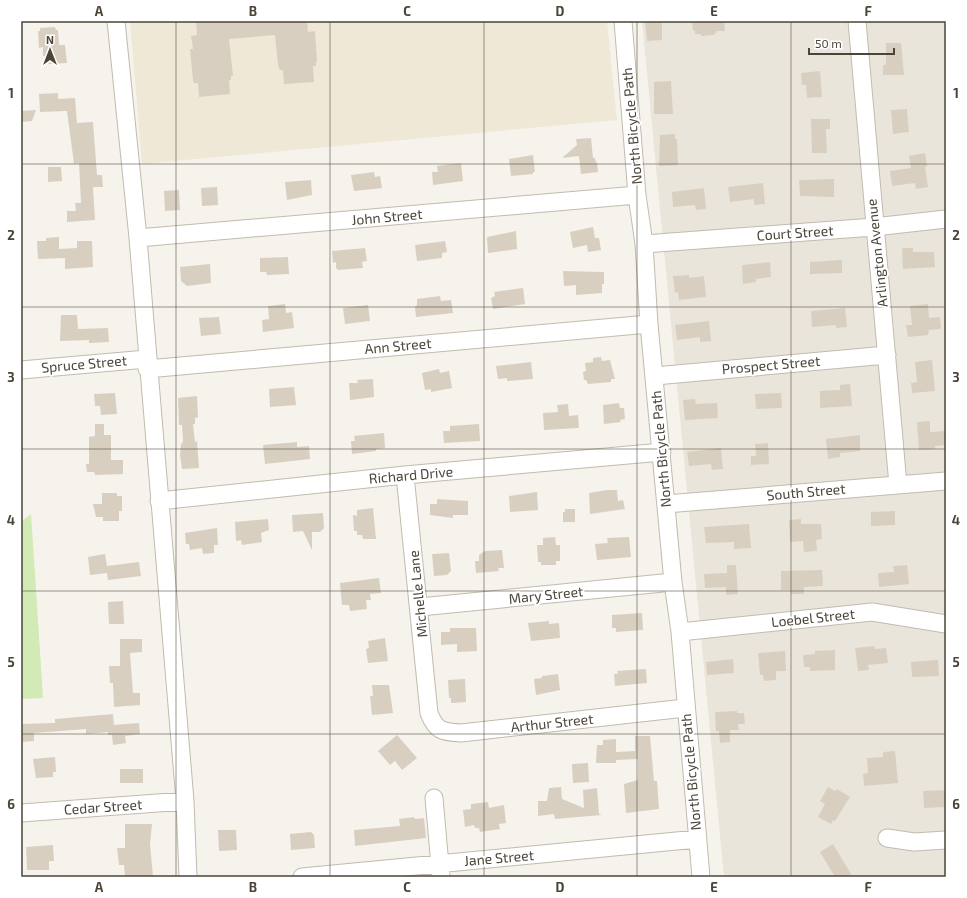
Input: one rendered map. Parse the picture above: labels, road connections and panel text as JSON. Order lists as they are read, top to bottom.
{
  "streets": {
    "street": [
      "North Bicycle Path",
      "John Street",
      "Court Street",
      "Arlington Avenue",
      "Ann Street",
      "Spruce Street",
      "Prospect Street",
      "Richard Drive",
      "South Street",
      "Michelle Lane",
      "Mary Street",
      "Loebel Street",
      "Arthur Street",
      "Cedar Street",
      "Jane Street"
    ]
  },
  "crossings": [
    ["North Bicycle Path", "John Street"],
    ["North Bicycle Path", "Court Street"],
    ["North Bicycle Path", "Ann Street"],
    ["North Bicycle Path", "Prospect Street"],
    ["North Bicycle Path", "Richard Drive"],
    ["North Bicycle Path", "South Street"],
    ["North Bicycle Path", "Mary Street"],
    ["North Bicycle Path", "Loebel Street"],
    ["North Bicycle Path", "Arthur Street"],
    ["North Bicycle Path", "Jane Street"],
    ["Court Street", "Arlington Avenue"],
    ["Arlington Avenue", "Prospect Street"],
    ["Arlington Avenue", "South Street"],
    ["Ann Street", "Spruce Street"],
    ["Richard Drive", "Michelle Lane"],
    ["Michelle Lane", "Mary Street"],
    ["Michelle Lane", "Arthur Street"]
  ],
  "scale_bar": "50 m",
  "north": "top",
  "grid": {
    "columns": [
      "A",
      "B",
      "C",
      "D",
      "E",
      "F"
    ],
    "rows": [
      "1",
      "2",
      "3",
      "4",
      "5",
      "6"
    ]
  }
}
